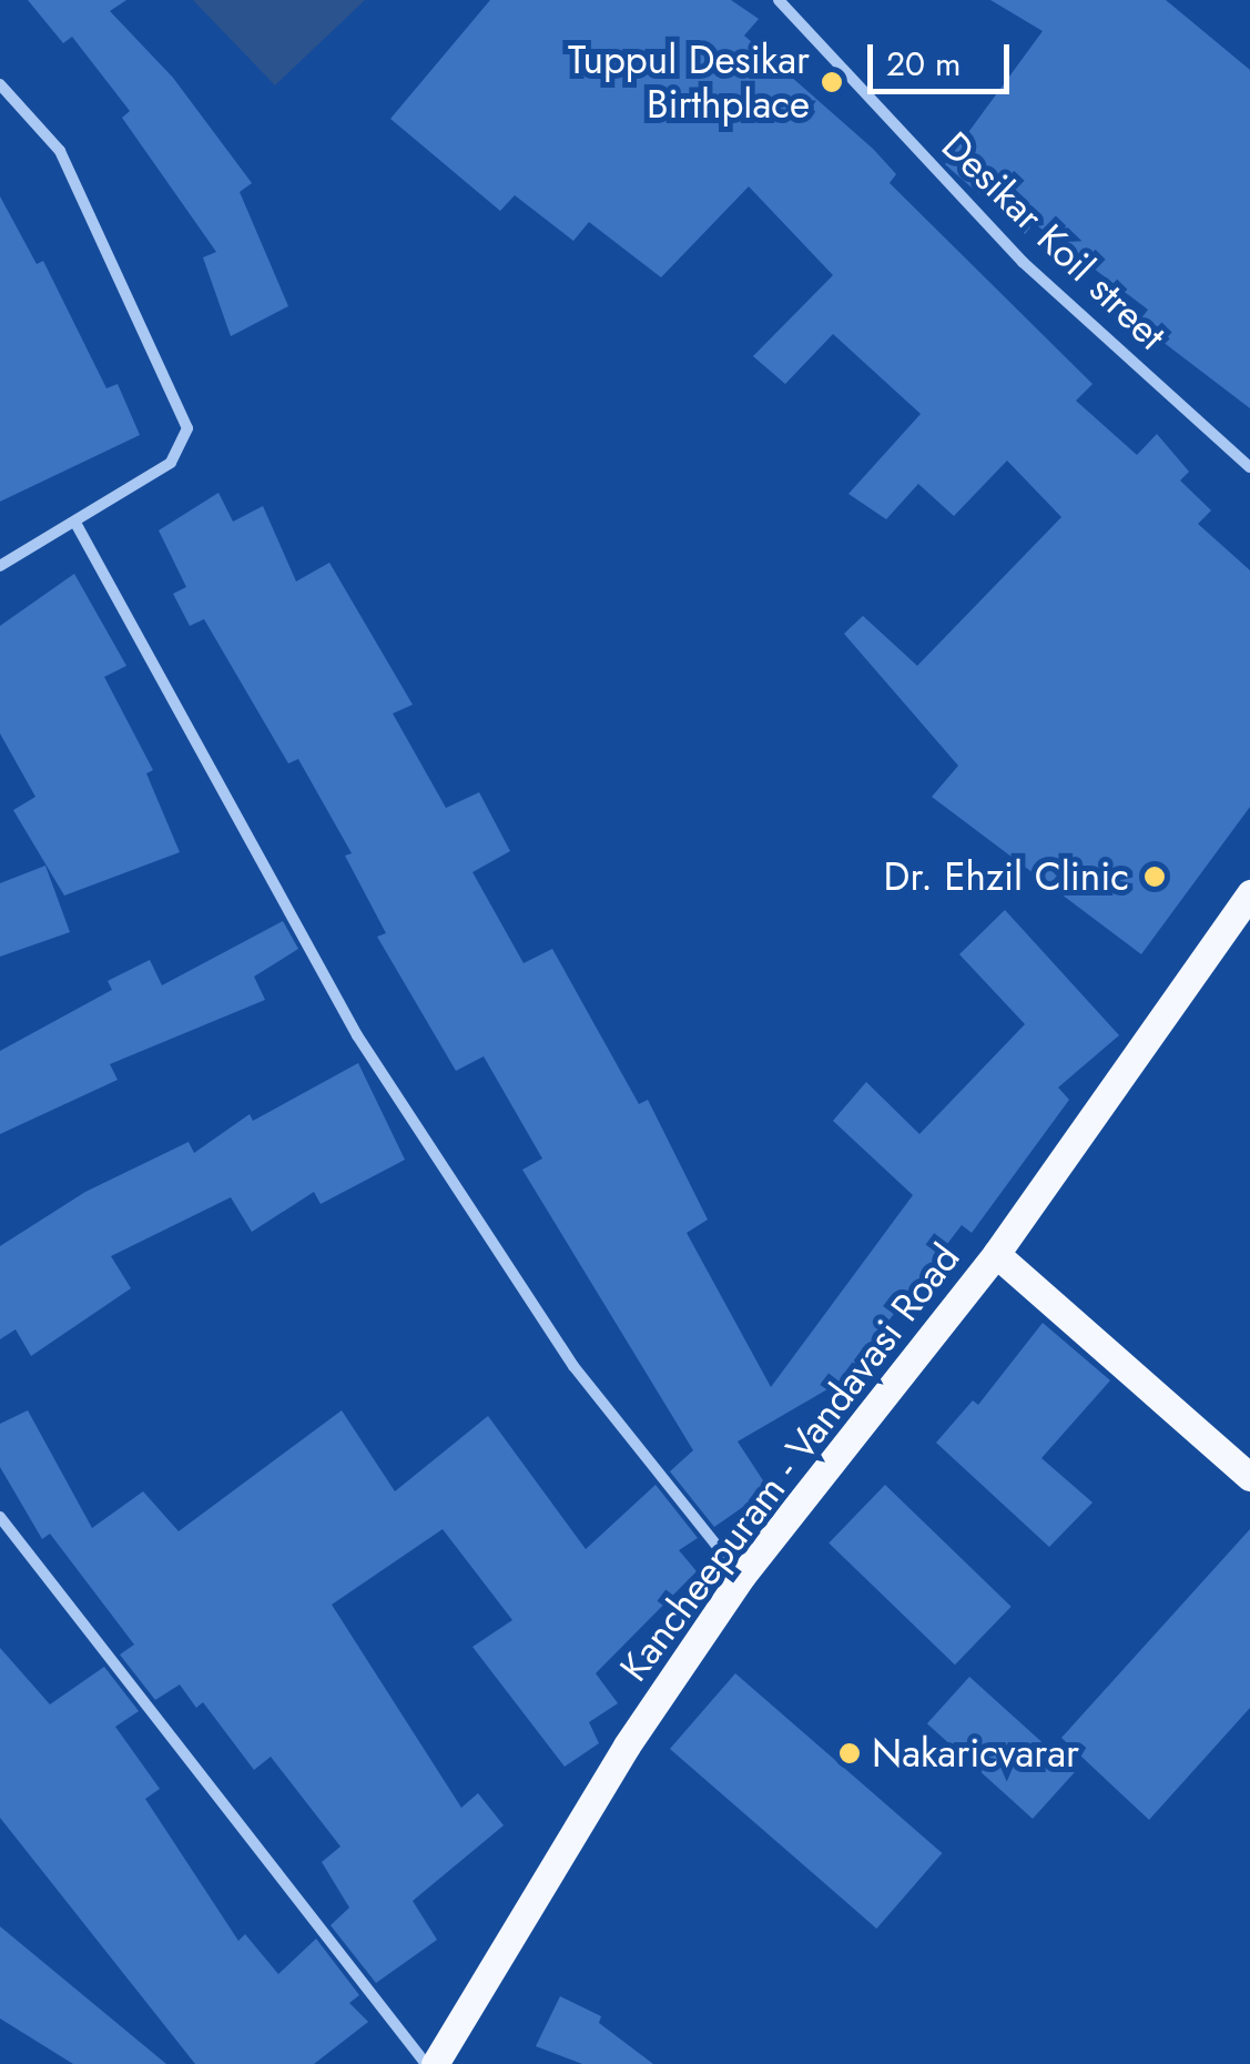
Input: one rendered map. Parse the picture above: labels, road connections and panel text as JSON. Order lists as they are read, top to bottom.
{
  "streets": {
    "main road": ["Kancheepuram - Vandavasi Road"],
    "street": ["Desikar Koil street"]
  },
  "places": ["Tuppul Desikar Birthplace", "Dr. Ehzil Clinic", "Nakaricvarar"],
  "scale_bar": "20 m"
}
